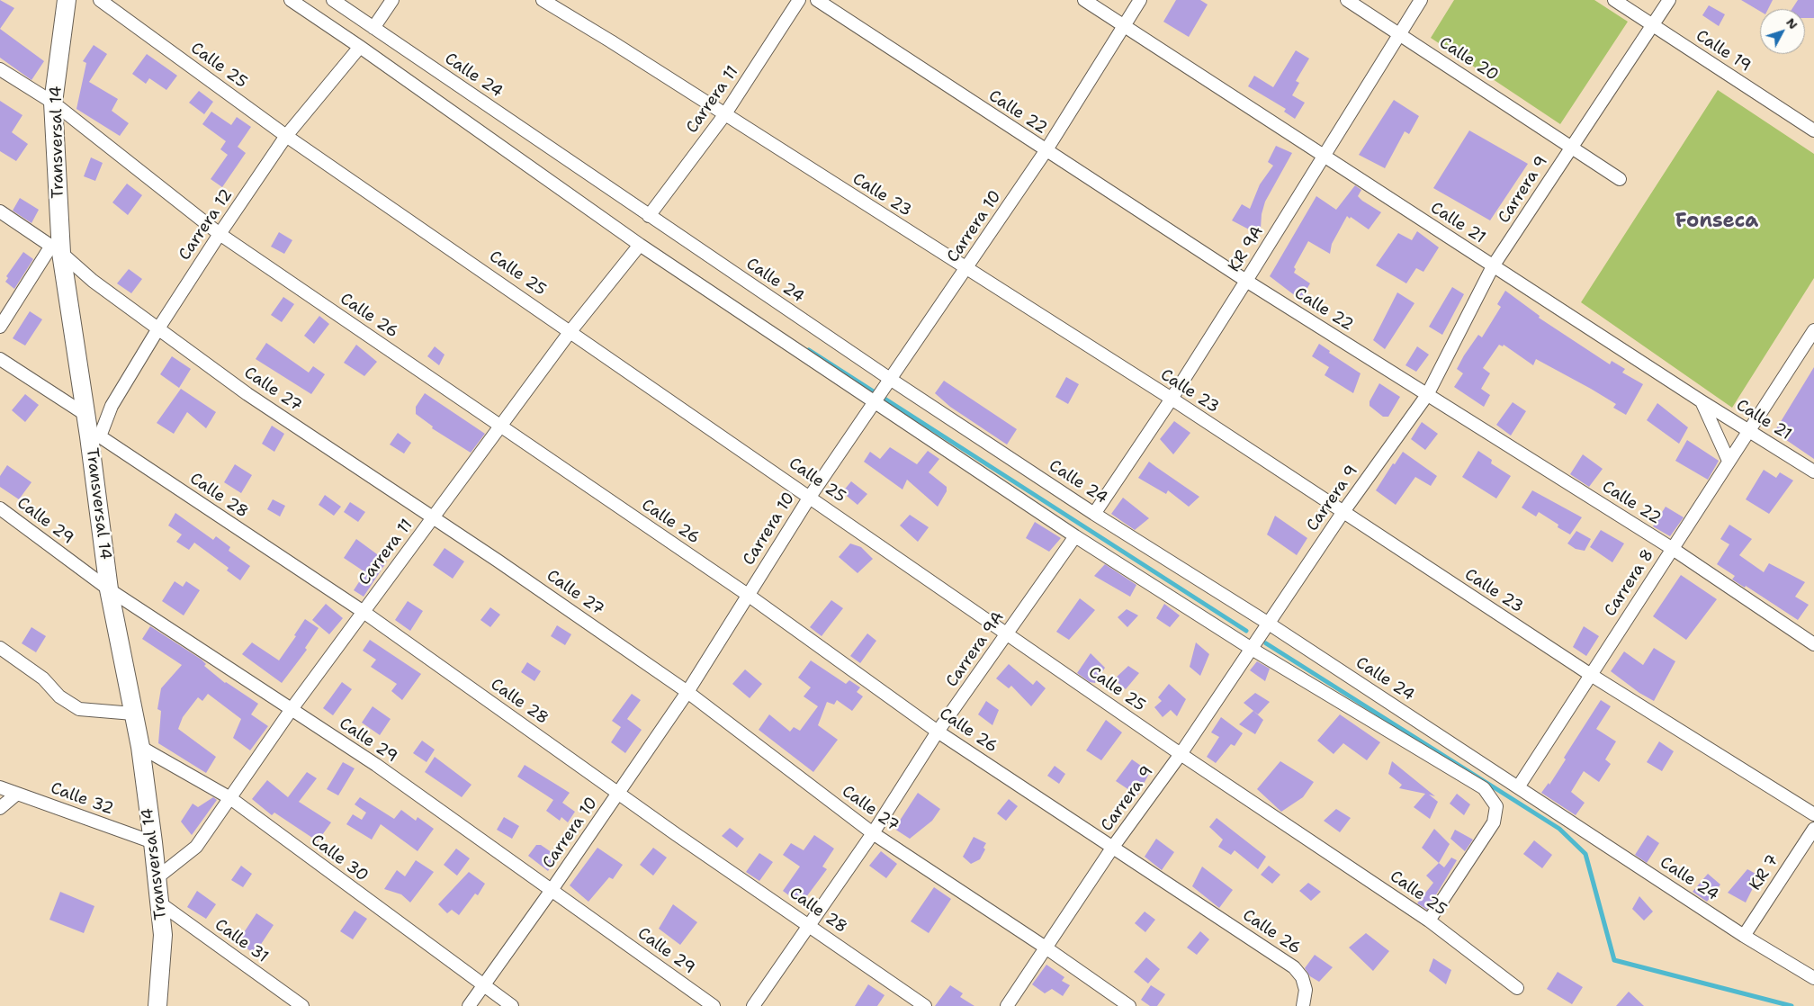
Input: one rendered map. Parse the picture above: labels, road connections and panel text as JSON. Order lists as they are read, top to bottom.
{
  "streets": {
    "street": [
      "Calle 19",
      "Calle 20",
      "Calle 25",
      "Calle 24",
      "Carrera 11",
      "Calle 22",
      "Transversal 14",
      "Carrera 9",
      "Calle 23",
      "Calle 21",
      "Carrera 12",
      "Carrera 10",
      "KR 9A",
      "Calle 26",
      "Calle 27",
      "Calle 28",
      "Calle 29",
      "Carrera 8",
      "Carrera 9A",
      "Calle 32",
      "Calle 30",
      "KR 7",
      "Calle 31"
    ]
  },
  "crossings": [
    ["Calle 19", "Carrera 9"],
    ["Calle 20", "Carrera 9"],
    ["Calle 20", "KR 9A"],
    ["Calle 25", "Carrera 11"],
    ["Calle 25", "Carrera 9"],
    ["Calle 25", "Carrera 12"],
    ["Calle 25", "Carrera 10"],
    ["Calle 25", "Carrera 9A"],
    ["Calle 24", "Carrera 11"],
    ["Calle 24", "Carrera 9"],
    ["Calle 24", "Carrera 10"],
    ["Calle 24", "KR 9A"],
    ["Calle 24", "Carrera 8"],
    ["Calle 24", "KR 7"],
    ["Carrera 11", "Transversal 14"],
    ["Carrera 11", "Calle 23"],
    ["Carrera 11", "Calle 26"],
    ["Carrera 11", "Calle 27"],
    ["Carrera 11", "Calle 28"],
    ["Carrera 11", "Calle 29"],
    ["Carrera 11", "Calle 30"],
    ["Calle 22", "Carrera 9"],
    ["Calle 22", "Carrera 10"],
    ["Calle 22", "KR 9A"],
    ["Calle 22", "Carrera 8"],
    ["Transversal 14", "Carrera 12"],
    ["Transversal 14", "Calle 26"],
    ["Transversal 14", "Calle 27"],
    ["Transversal 14", "Calle 28"],
    ["Transversal 14", "Calle 29"],
    ["Transversal 14", "Calle 32"],
    ["Transversal 14", "Calle 30"],
    ["Transversal 14", "Calle 31"],
    ["Carrera 9", "Calle 23"],
    ["Carrera 9", "Calle 21"],
    ["Carrera 9", "Calle 26"],
    ["Carrera 9", "Calle 27"],
    ["Calle 23", "Carrera 10"],
    ["Calle 23", "KR 9A"],
    ["Calle 23", "Carrera 8"],
    ["Calle 21", "Carrera 10"],
    ["Calle 21", "KR 9A"],
    ["Calle 21", "Carrera 8"],
    ["Carrera 12", "Calle 26"],
    ["Carrera 12", "Calle 27"],
    ["Carrera 12", "Calle 28"],
    ["Carrera 10", "Calle 26"],
    ["Carrera 10", "Calle 27"],
    ["Carrera 10", "Calle 28"],
    ["Carrera 10", "Calle 29"],
    ["Carrera 10", "Calle 30"],
    ["Calle 26", "Carrera 9A"],
    ["Calle 27", "Carrera 9A"],
    ["Calle 28", "Carrera 9A"]
  ],
  "districts": ["Fonseca"],
  "north": "top right"
}
